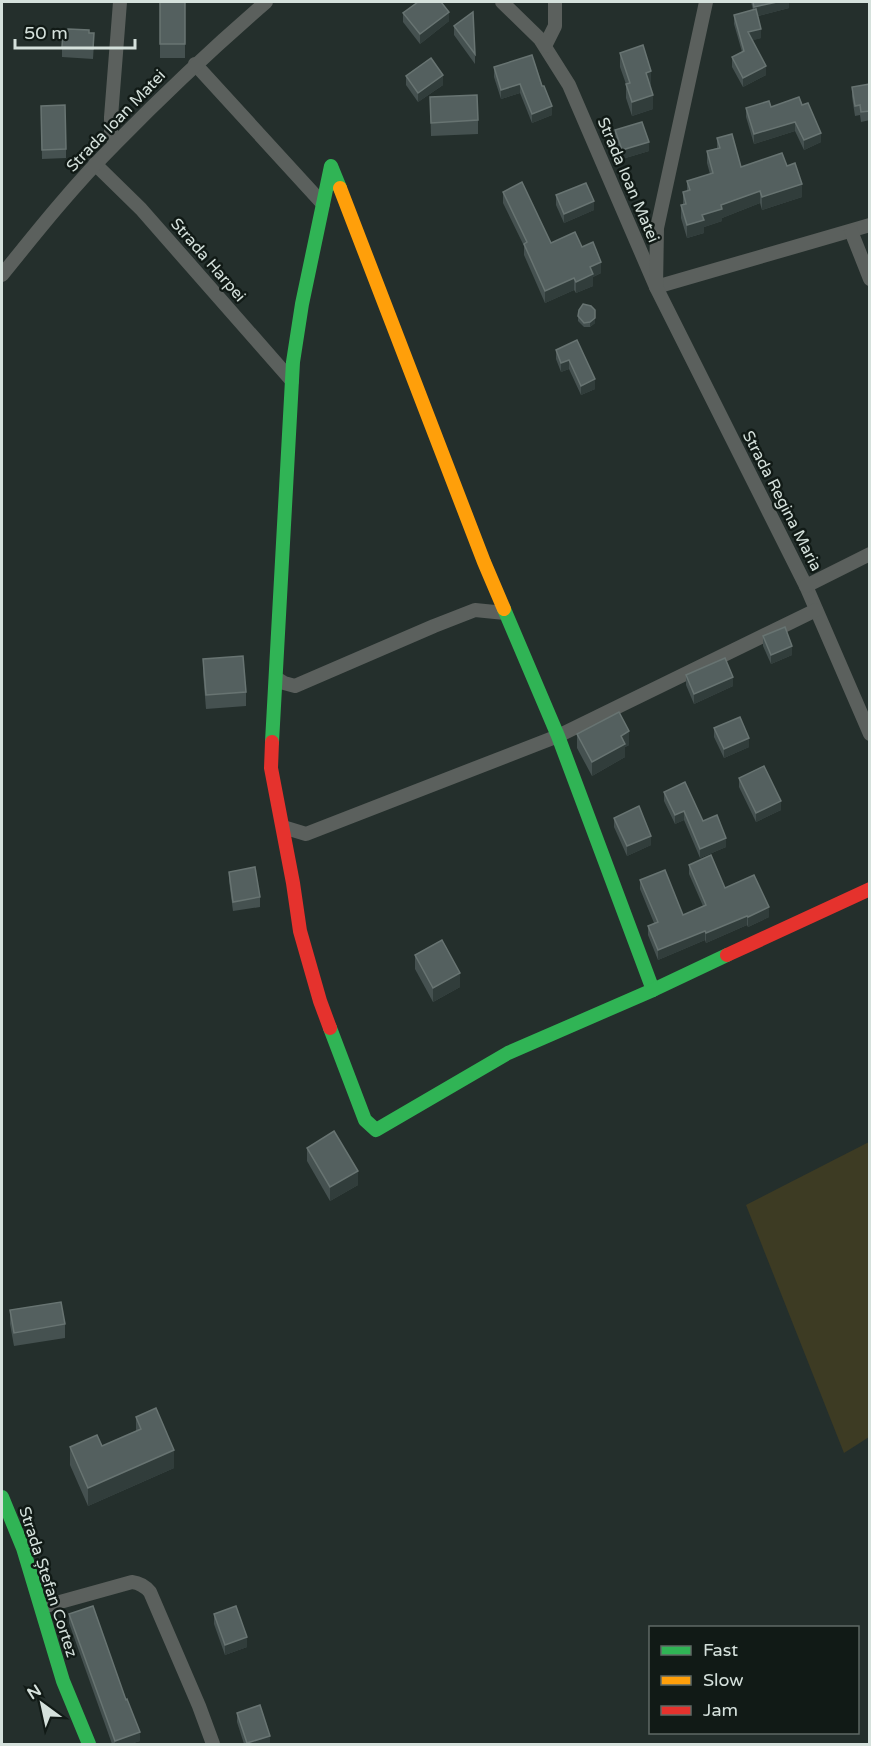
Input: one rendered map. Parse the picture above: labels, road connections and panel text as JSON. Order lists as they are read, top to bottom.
{
  "streets": {
    "street": [
      "Strada Ioan Matei",
      "Strada Harpei",
      "Strada Regina Maria",
      "Strada Ștefan Cortez"
    ]
  },
  "crossings": [
    ["Strada Ioan Matei", "Strada Harpei"],
    ["Strada Ioan Matei", "Strada Regina Maria"]
  ],
  "legend": ["Fast", "Slow", "Jam"],
  "scale_bar": "50 m",
  "north": "top left"
}
